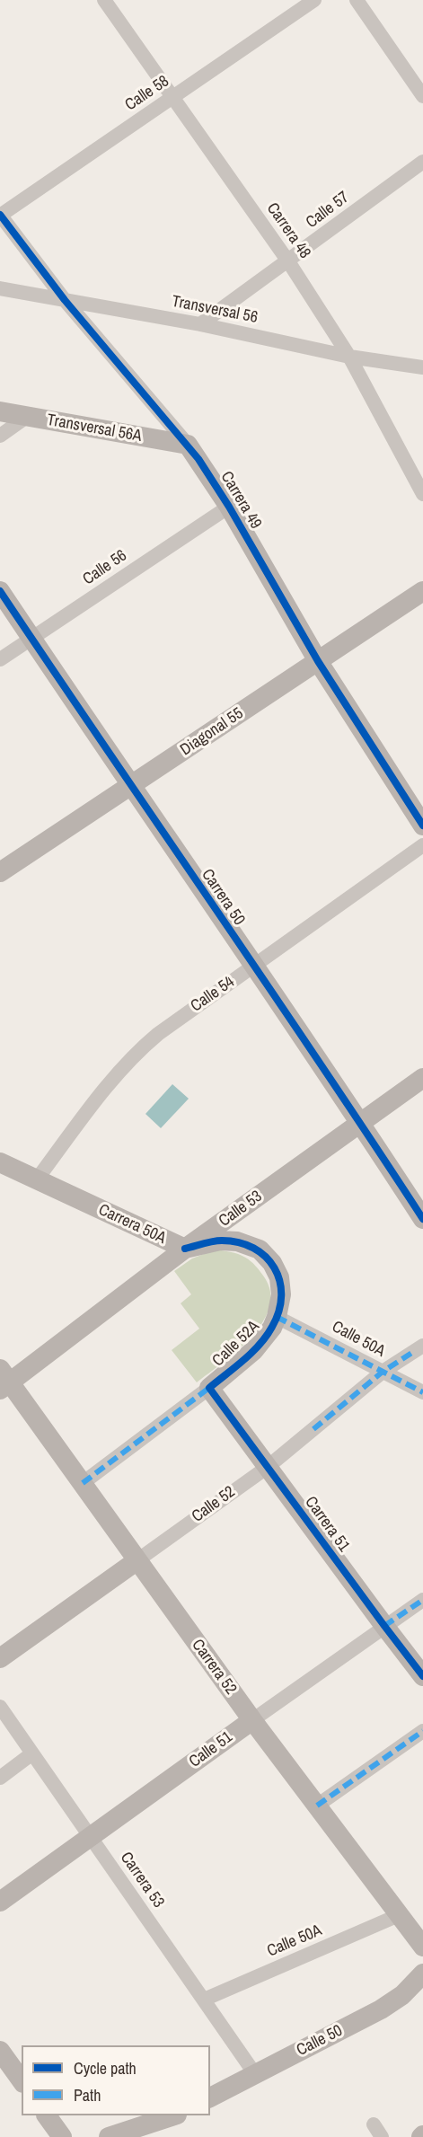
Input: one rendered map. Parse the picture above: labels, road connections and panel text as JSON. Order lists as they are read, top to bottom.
{
  "streets": {
    "street": [
      "Calle 58",
      "Calle 57",
      "Carrera 48",
      "Transversal 56",
      "Transversal 56A",
      "Carrera 49",
      "Calle 56",
      "Diagonal 55",
      "Carrera 50",
      "Calle 54",
      "Calle 53",
      "Carrera 50A",
      "Calle 50A",
      "Calle 52A",
      "Calle 52",
      "Carrera 51",
      "Carrera 52",
      "Calle 51",
      "Carrera 53",
      "Calle 50"
    ]
  },
  "crossings": [
    ["Calle 58", "Carrera 48"],
    ["Calle 58", "Carrera 49"],
    ["Calle 57", "Carrera 48"],
    ["Calle 57", "Transversal 56"],
    ["Carrera 48", "Transversal 56"],
    ["Transversal 56", "Carrera 49"],
    ["Transversal 56A", "Carrera 49"],
    ["Carrera 49", "Calle 56"],
    ["Carrera 49", "Diagonal 55"],
    ["Calle 56", "Carrera 50"],
    ["Diagonal 55", "Carrera 50"],
    ["Carrera 50", "Calle 54"],
    ["Carrera 50", "Calle 53"],
    ["Calle 54", "Carrera 50A"],
    ["Calle 53", "Carrera 50A"],
    ["Calle 53", "Carrera 52"],
    ["Carrera 50A", "Calle 50A"],
    ["Carrera 50A", "Calle 52A"],
    ["Calle 50A", "Calle 52A"],
    ["Calle 50A", "Calle 52"],
    ["Calle 50A", "Carrera 52"],
    ["Calle 50A", "Carrera 53"],
    ["Calle 52A", "Carrera 51"],
    ["Calle 52A", "Carrera 52"],
    ["Calle 52", "Carrera 51"],
    ["Calle 52", "Carrera 52"],
    ["Carrera 51", "Calle 51"],
    ["Carrera 52", "Calle 51"],
    ["Calle 51", "Carrera 53"],
    ["Carrera 53", "Calle 50"]
  ],
  "legend": ["Cycle path", "Path"]
}
